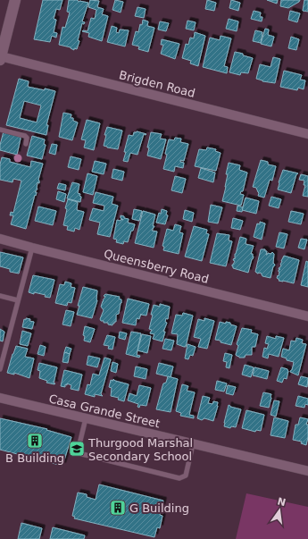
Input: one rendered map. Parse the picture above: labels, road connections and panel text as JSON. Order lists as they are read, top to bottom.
{
  "streets": {
    "street": ["Brigden Road", "Queensberry Road", "Casa Grande Street"]
  },
  "places": {
    "building": ["B Building", "G Building"],
    "school or university": ["Thurgood Marshal Secondary School"]
  },
  "north": "top"
}
